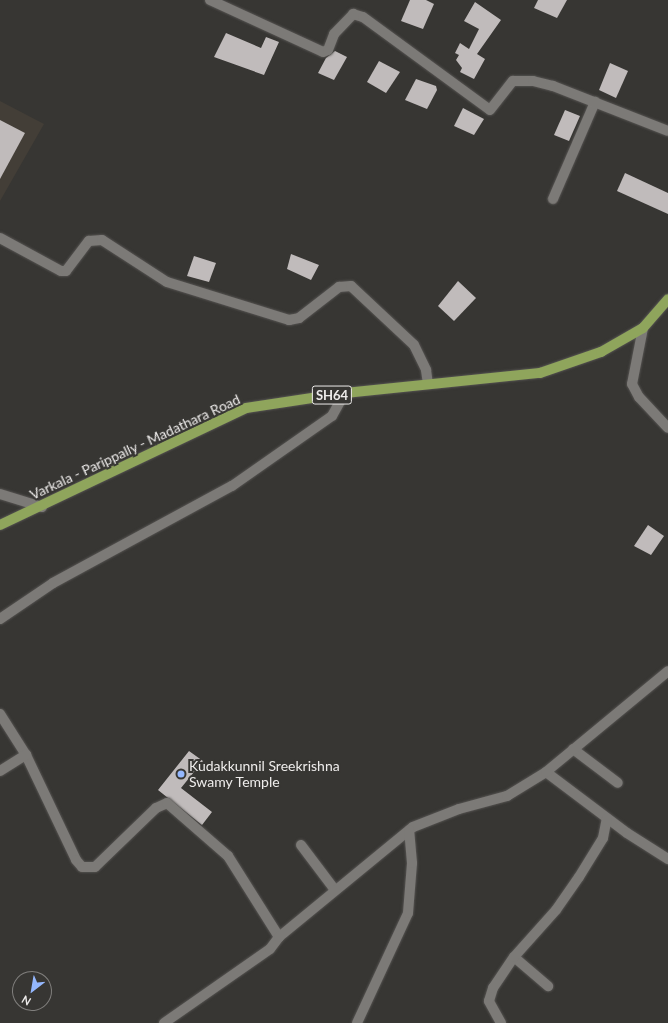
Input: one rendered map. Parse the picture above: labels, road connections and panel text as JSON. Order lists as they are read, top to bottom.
{
  "streets": {
    "main road": ["SH64", "Varkala - Parippally - Madathara Road"]
  },
  "places": ["Kudakkunnil Sreekrishna Swamy Temple"],
  "north": "bottom left"
}
